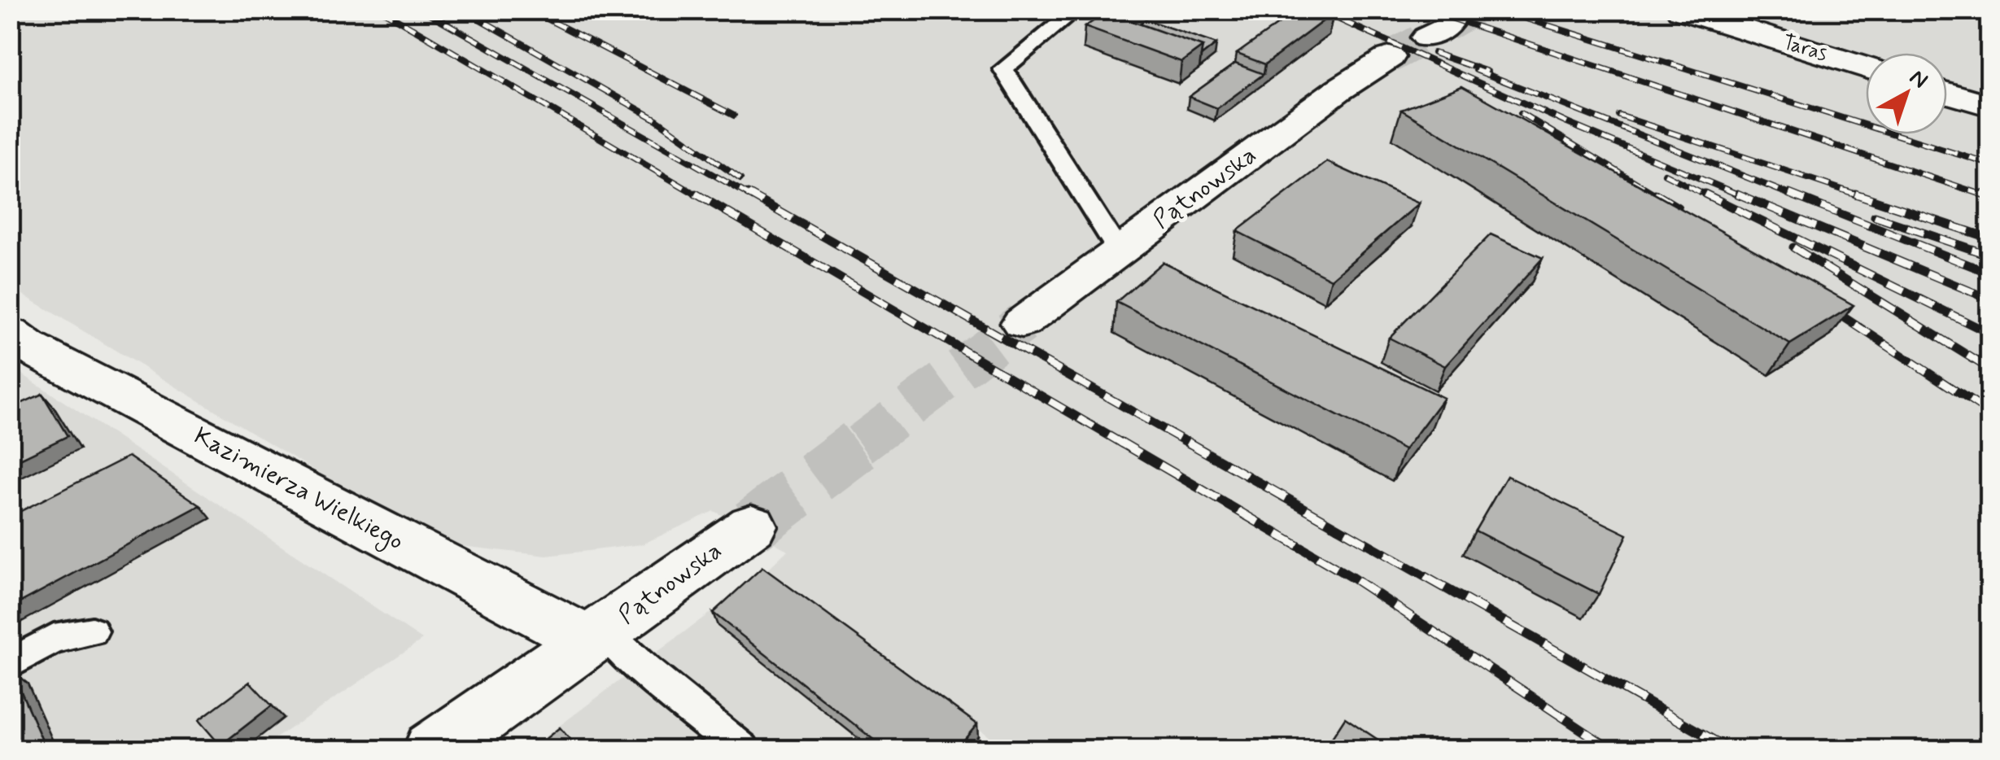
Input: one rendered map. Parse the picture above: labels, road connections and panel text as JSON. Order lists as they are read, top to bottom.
{
  "streets": {
    "street": ["Taras", "Pątnowska", "Kazimierza Wielkiego"]
  },
  "crossings": [
    ["Pątnowska", "Kazimierza Wielkiego"]
  ],
  "north": "top right"
}
